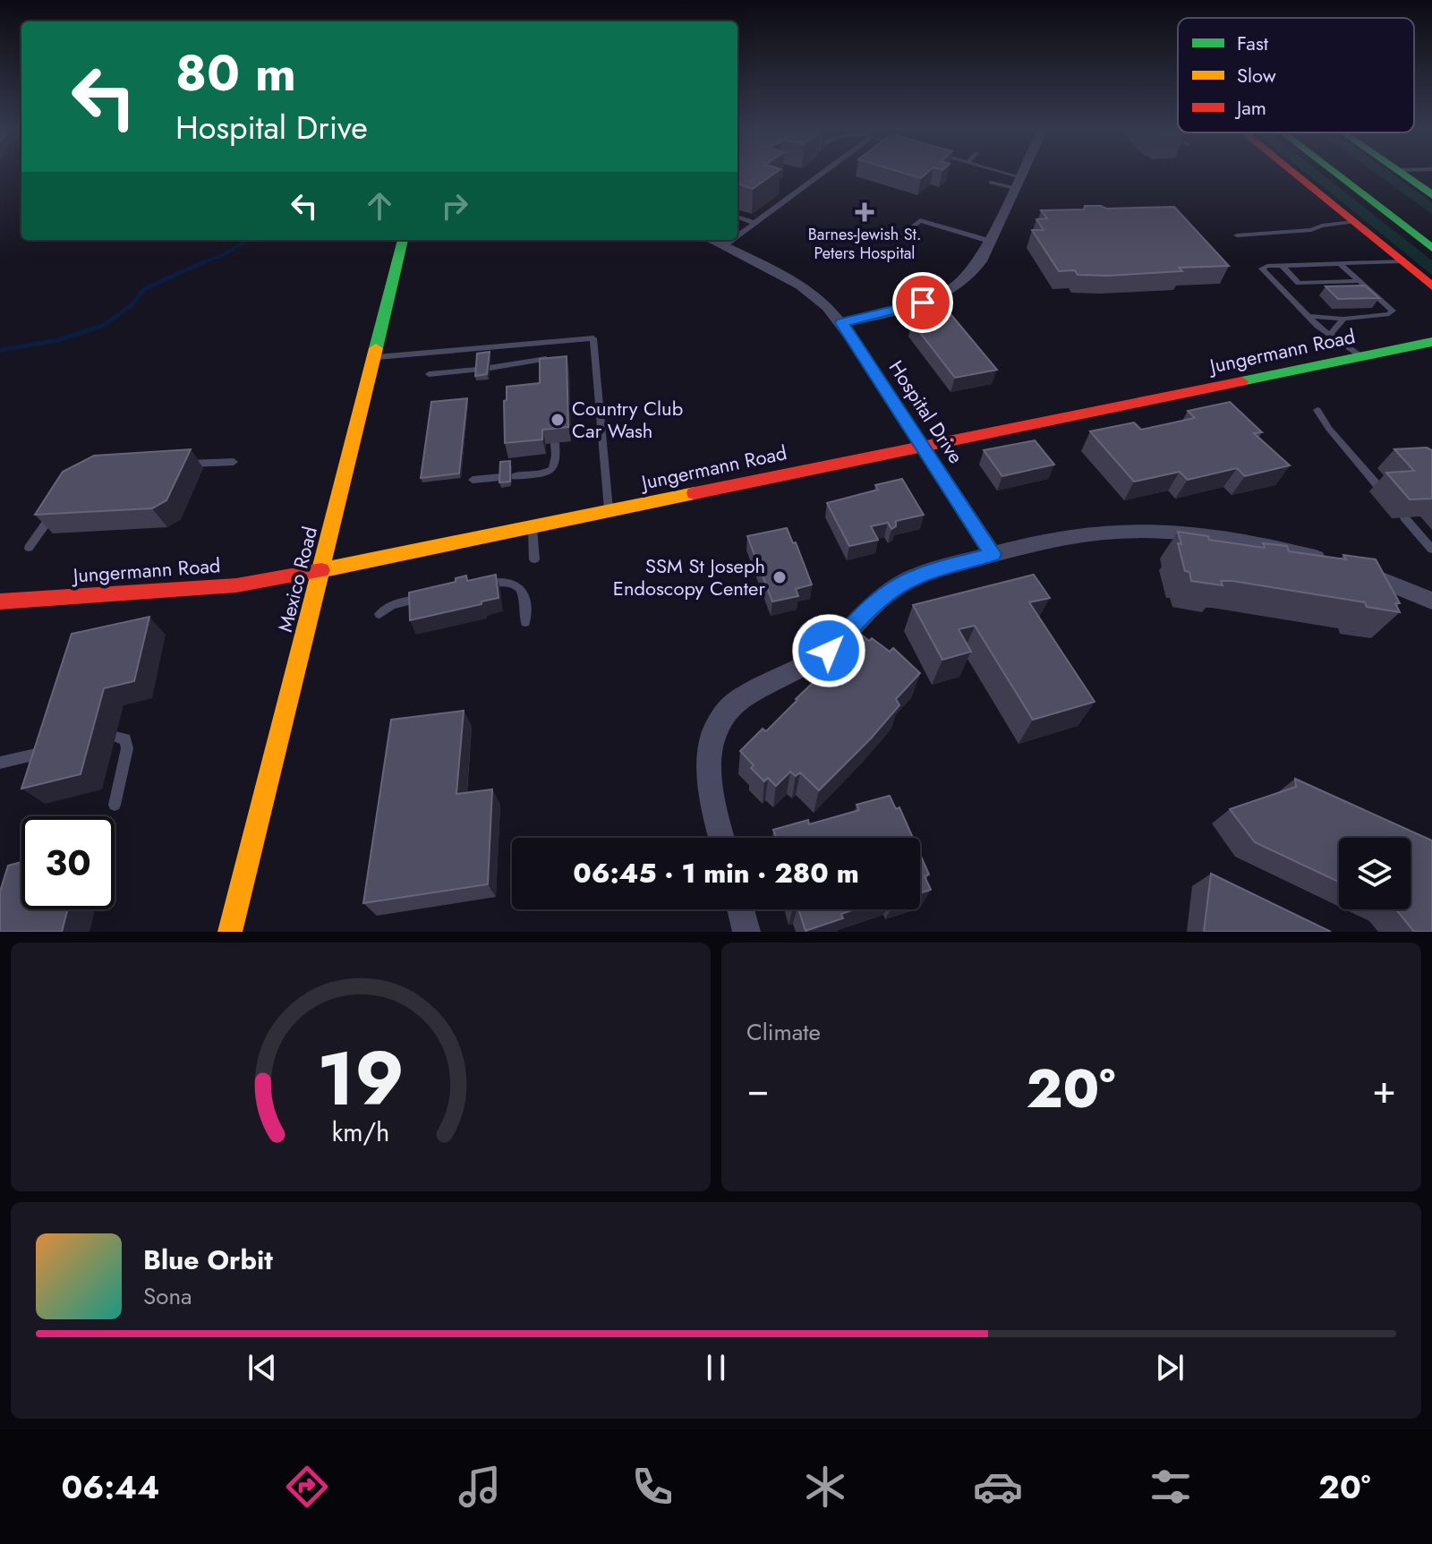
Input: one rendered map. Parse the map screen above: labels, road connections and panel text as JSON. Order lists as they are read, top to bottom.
{
  "streets": {
    "main road": ["Jungermann Road", "Mexico Road"],
    "street": ["Hospital Drive"]
  },
  "crossings": [
    ["Jungermann Road", "Hospital Drive"],
    ["Jungermann Road", "Mexico Road"]
  ],
  "places": {
    "health": ["Barnes-Jewish St. Peters Hospital"],
    "other": ["Country Club Car Wash", "SSM St Joseph Endoscopy Center"]
  },
  "legend": ["Fast", "Slow", "Jam"],
  "page": {
    "turn": ["80 m", "Hospital Drive"],
    "limit": "30",
    "trip": "06:45 · 1 min · 280 m",
    "tile": "Climate",
    "heat": ["−", "20°", "+"],
    "song": ["Blue Orbit", "Sona"],
    "tabs": ["06:44", "20°"],
    "gauge": ["19", "km/h"]
  }
}
